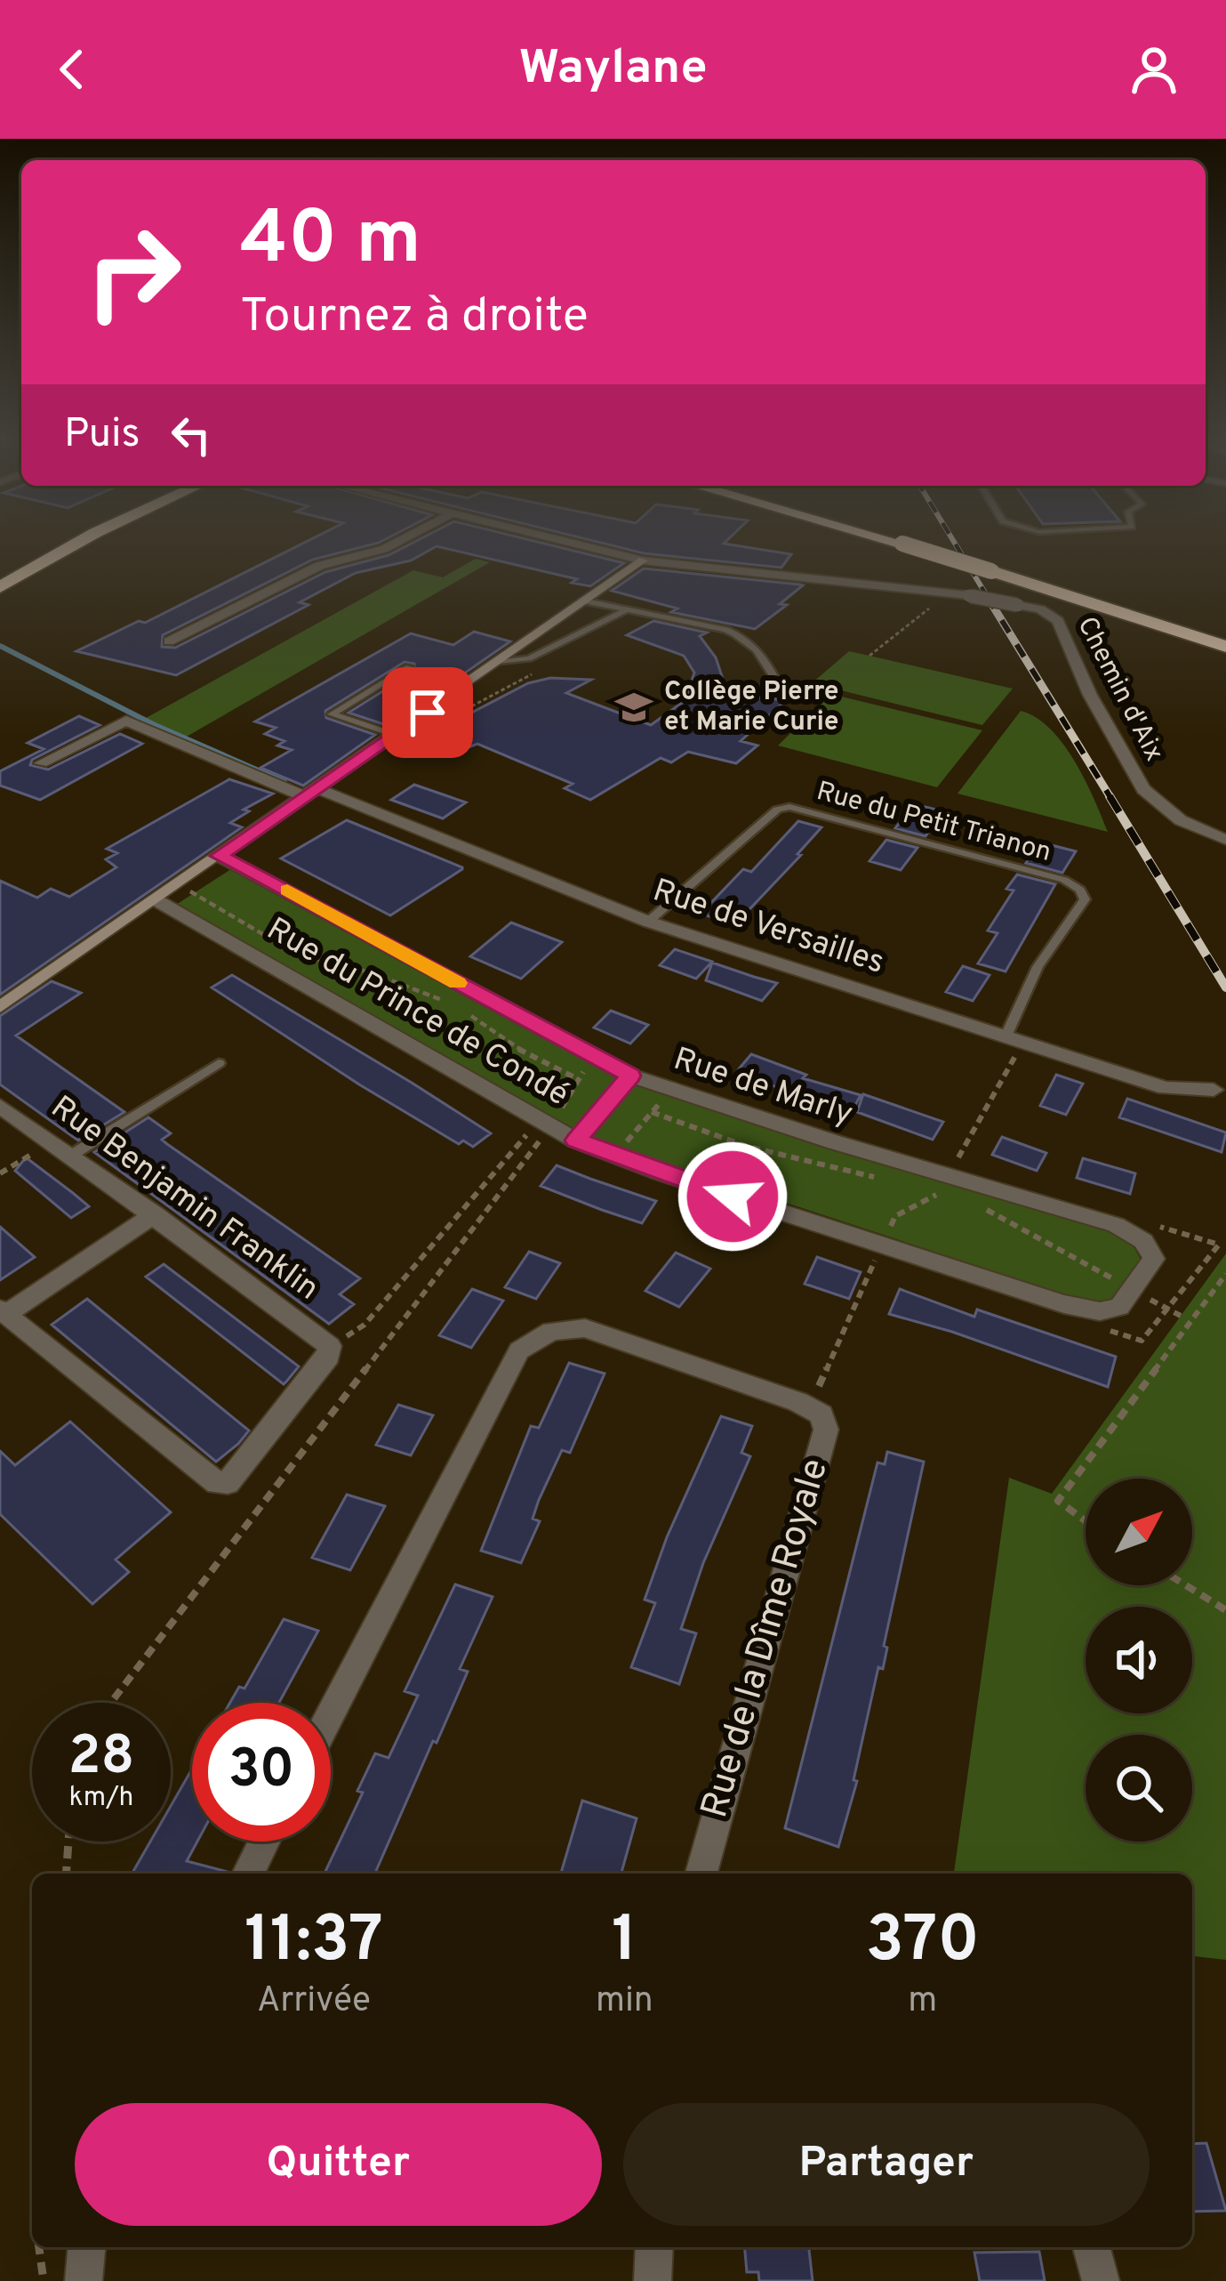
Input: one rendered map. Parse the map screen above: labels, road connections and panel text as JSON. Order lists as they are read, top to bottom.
{
  "streets": {
    "street": [
      "Chemin d'Aix",
      "Rue de Versailles",
      "Rue du Prince de Condé",
      "Rue de Marly",
      "Rue Benjamin Franklin",
      "Rue de la Dîme Royale"
    ],
    "lane": ["Rue du Petit Trianon"]
  },
  "crossings": [
    ["Rue du Petit Trianon", "Rue de Versailles"],
    ["Rue du Prince de Condé", "Rue de Marly"]
  ],
  "places": {
    "school or university": ["Collège Pierre et Marie Curie"]
  },
  "north": "top right",
  "page": {
    "header": "Waylane",
    "turn": ["40 m", "Tournez à droite"],
    "then": "Puis",
    "speed": "28 km/h",
    "limit": "30",
    "eta": [
      "11:37",
      "Arrivée",
      "1",
      "min",
      "370",
      "m"
    ],
    "buttons": ["Quitter", "Partager"]
  }
}
